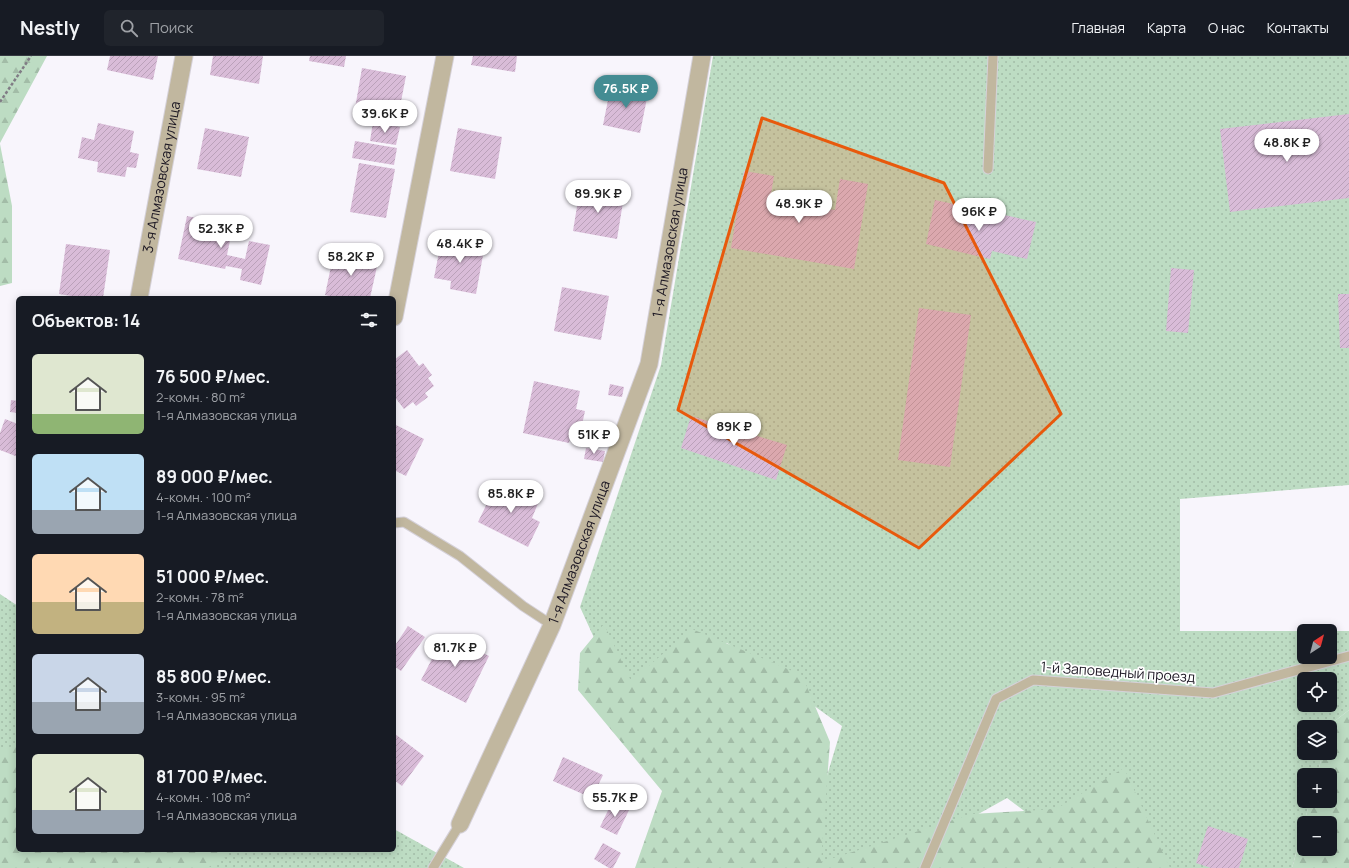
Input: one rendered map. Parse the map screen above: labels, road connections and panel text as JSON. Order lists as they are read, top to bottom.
{
  "streets": {
    "street": ["3-я Алмазовская улица", "1-я Алмазовская улица"],
    "lane": ["1-й Заповедный проезд"]
  },
  "north": "top right",
  "page": {
    "header": "Nestly",
    "search": "Поиск",
    "nav": [
      "Главная",
      "Карта",
      "О нас",
      "Контакты"
    ],
    "price": [
      "76.5K ₽",
      "39.6K ₽",
      "48.8K ₽",
      "89.9K ₽",
      "48.9K ₽",
      "96K ₽",
      "52.3K ₽",
      "48.4K ₽",
      "58.2K ₽",
      "89K ₽",
      "51K ₽",
      "85.8K ₽",
      "81.7K ₽",
      "55.7K ₽"
    ],
    "heading": "Объектов: 14",
    "list": [
      {
        "name": "76 500 ₽/мес.",
        "note": "2-комн. · 80 m² · 1-я Алмазовская улица"
      },
      {
        "name": "89 000 ₽/мес.",
        "note": "4-комн. · 100 m² · 1-я Алмазовская улица"
      },
      {
        "name": "51 000 ₽/мес.",
        "note": "2-комн. · 78 m² · 1-я Алмазовская улица"
      },
      {
        "name": "85 800 ₽/мес.",
        "note": "3-комн. · 95 m² · 1-я Алмазовская улица"
      },
      {
        "name": "81 700 ₽/мес.",
        "note": "4-комн. · 108 m² · 1-я Алмазовская улица"
      }
    ],
    "map_buttons": ["+", "−"]
  }
}
